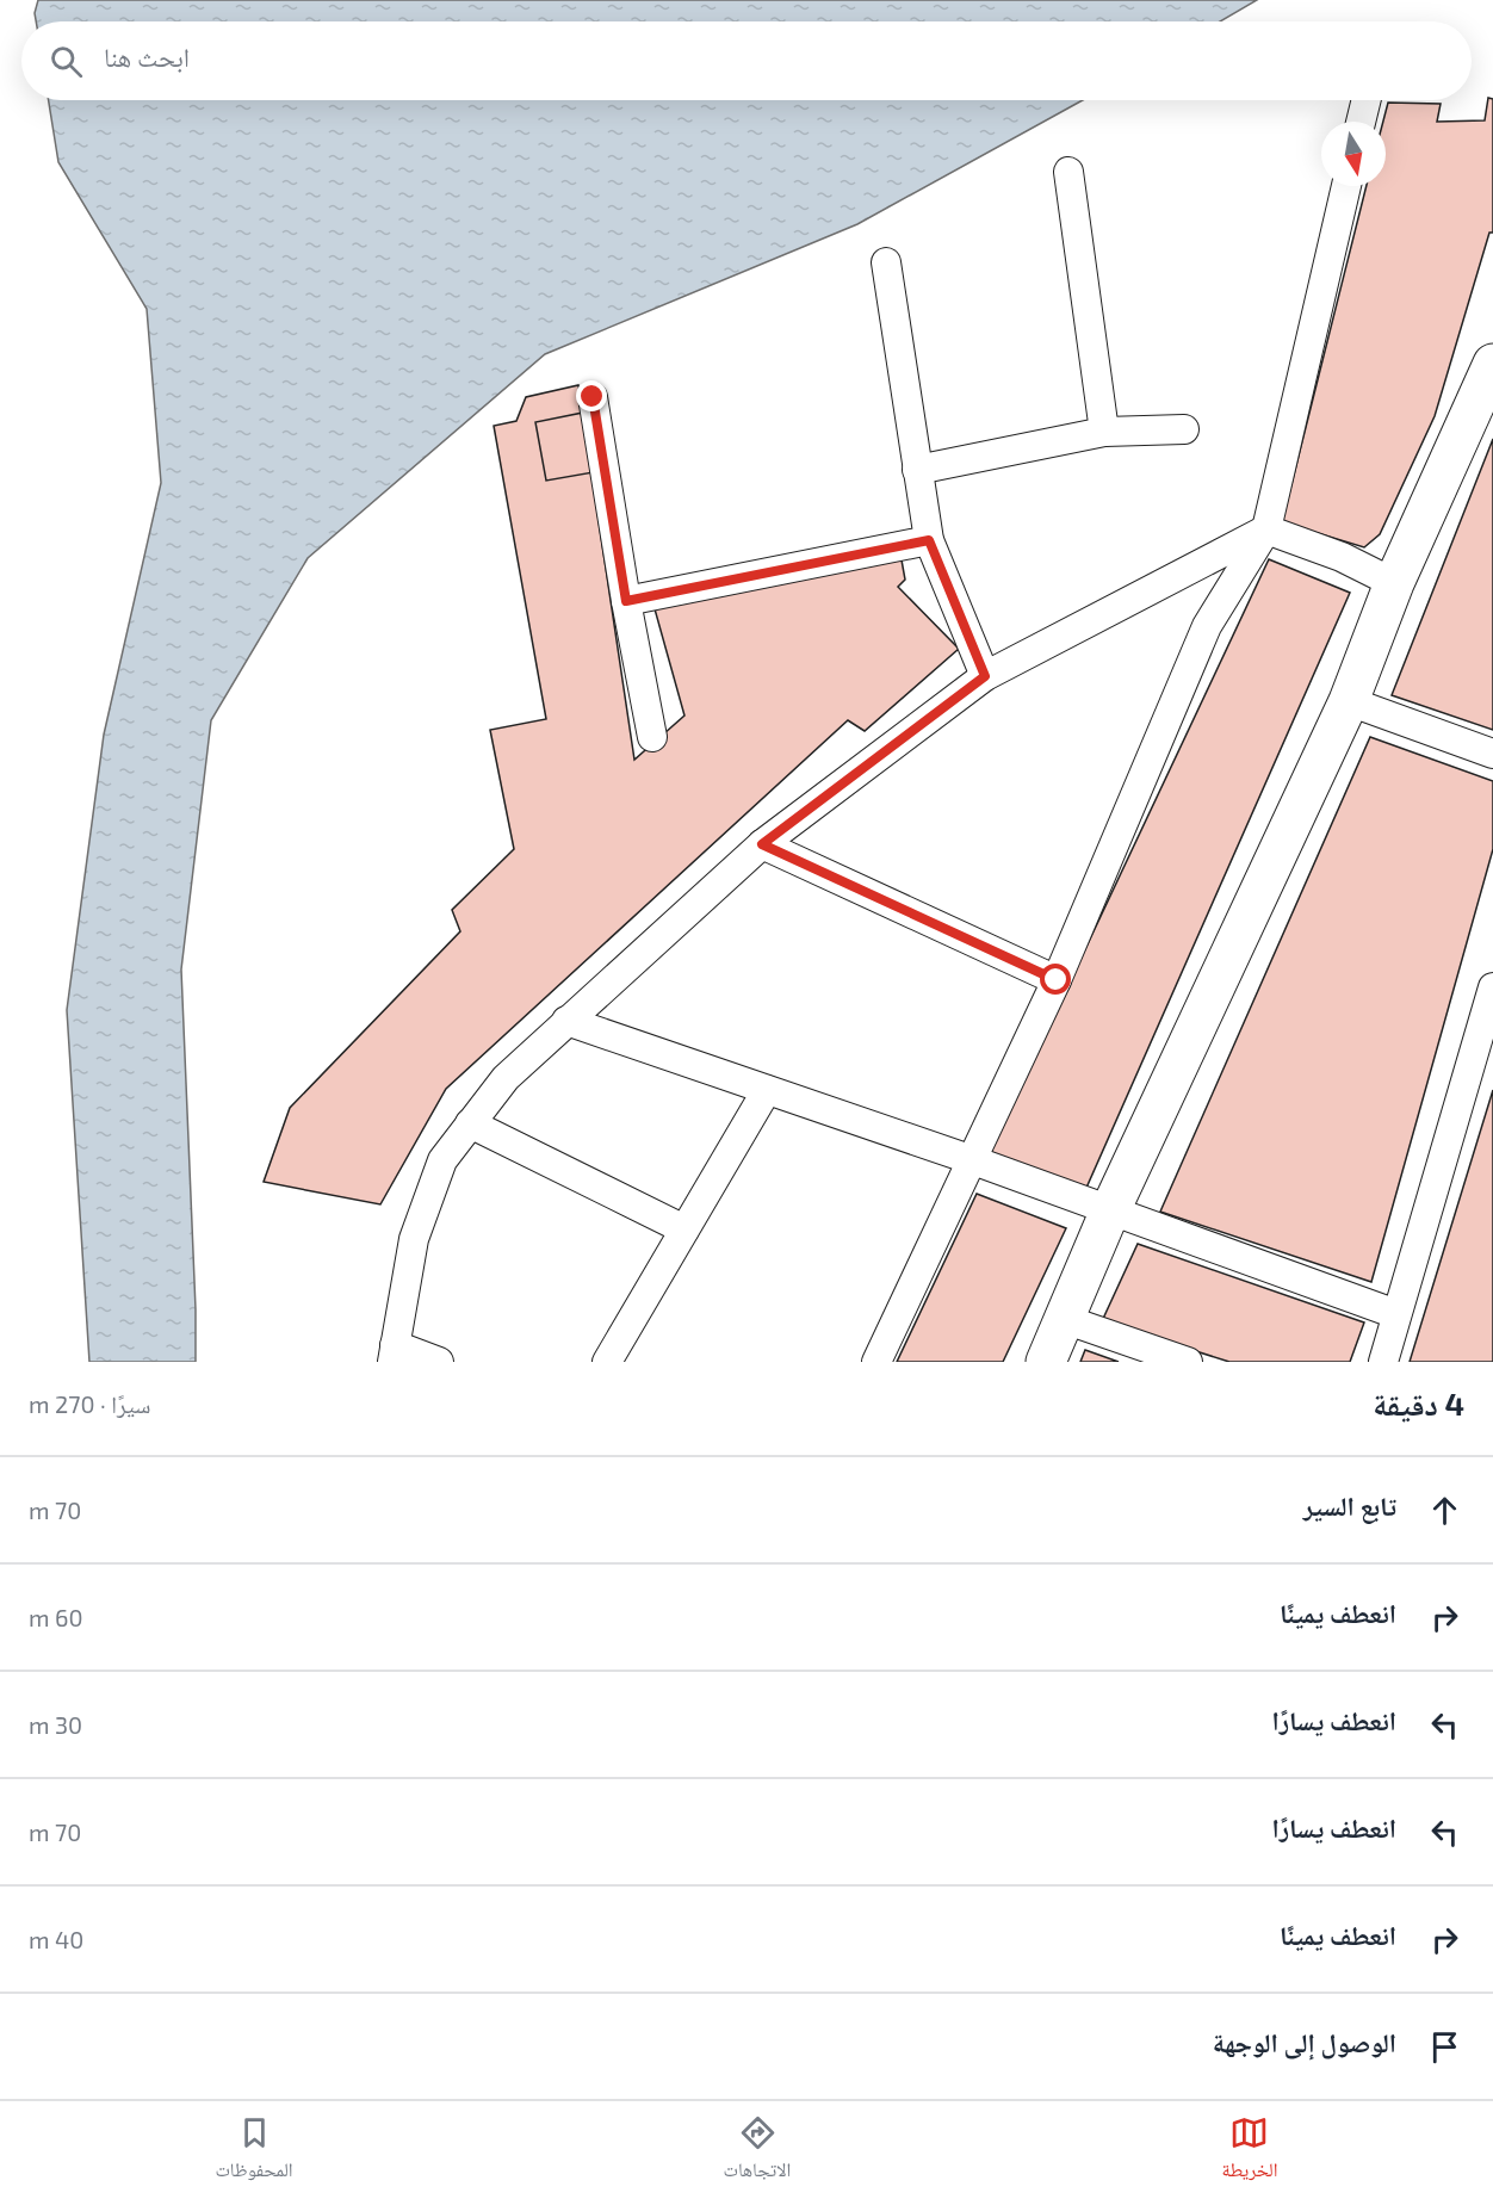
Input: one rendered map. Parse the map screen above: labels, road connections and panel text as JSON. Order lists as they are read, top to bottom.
{
  "north": "bottom",
  "page": {
    "search": "ابحث هنا",
    "heading": ["4 دقيقة", "سيرًا · 270 m"],
    "list": [
      ["تابع السير", "70 m"],
      ["انعطف يمينًا", "60 m"],
      ["انعطف يسارًا", "30 m"],
      ["انعطف يسارًا", "70 m"],
      ["انعطف يمينًا", "40 m"],
      "الوصول إلى الوجهة"
    ],
    "nav": ["الخريطة", "الاتجاهات", "المحفوظات"]
  }
}
